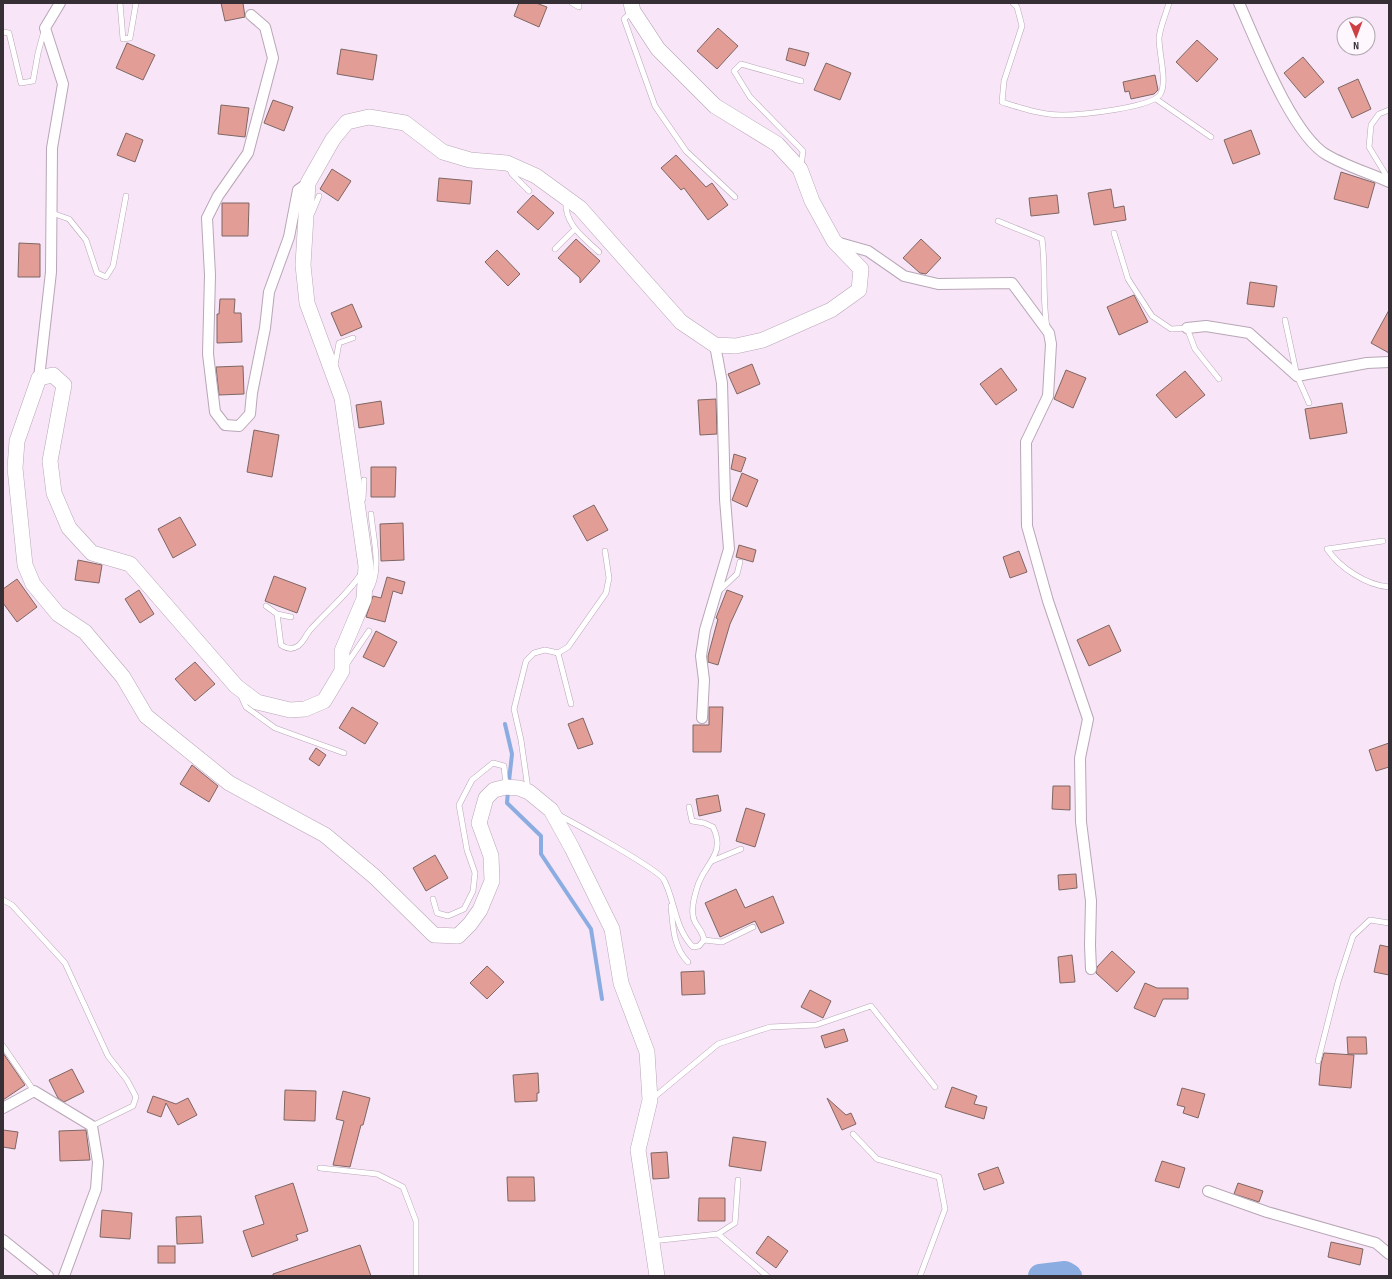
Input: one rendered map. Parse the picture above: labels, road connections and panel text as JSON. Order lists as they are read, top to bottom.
{
  "north": "bottom"
}
